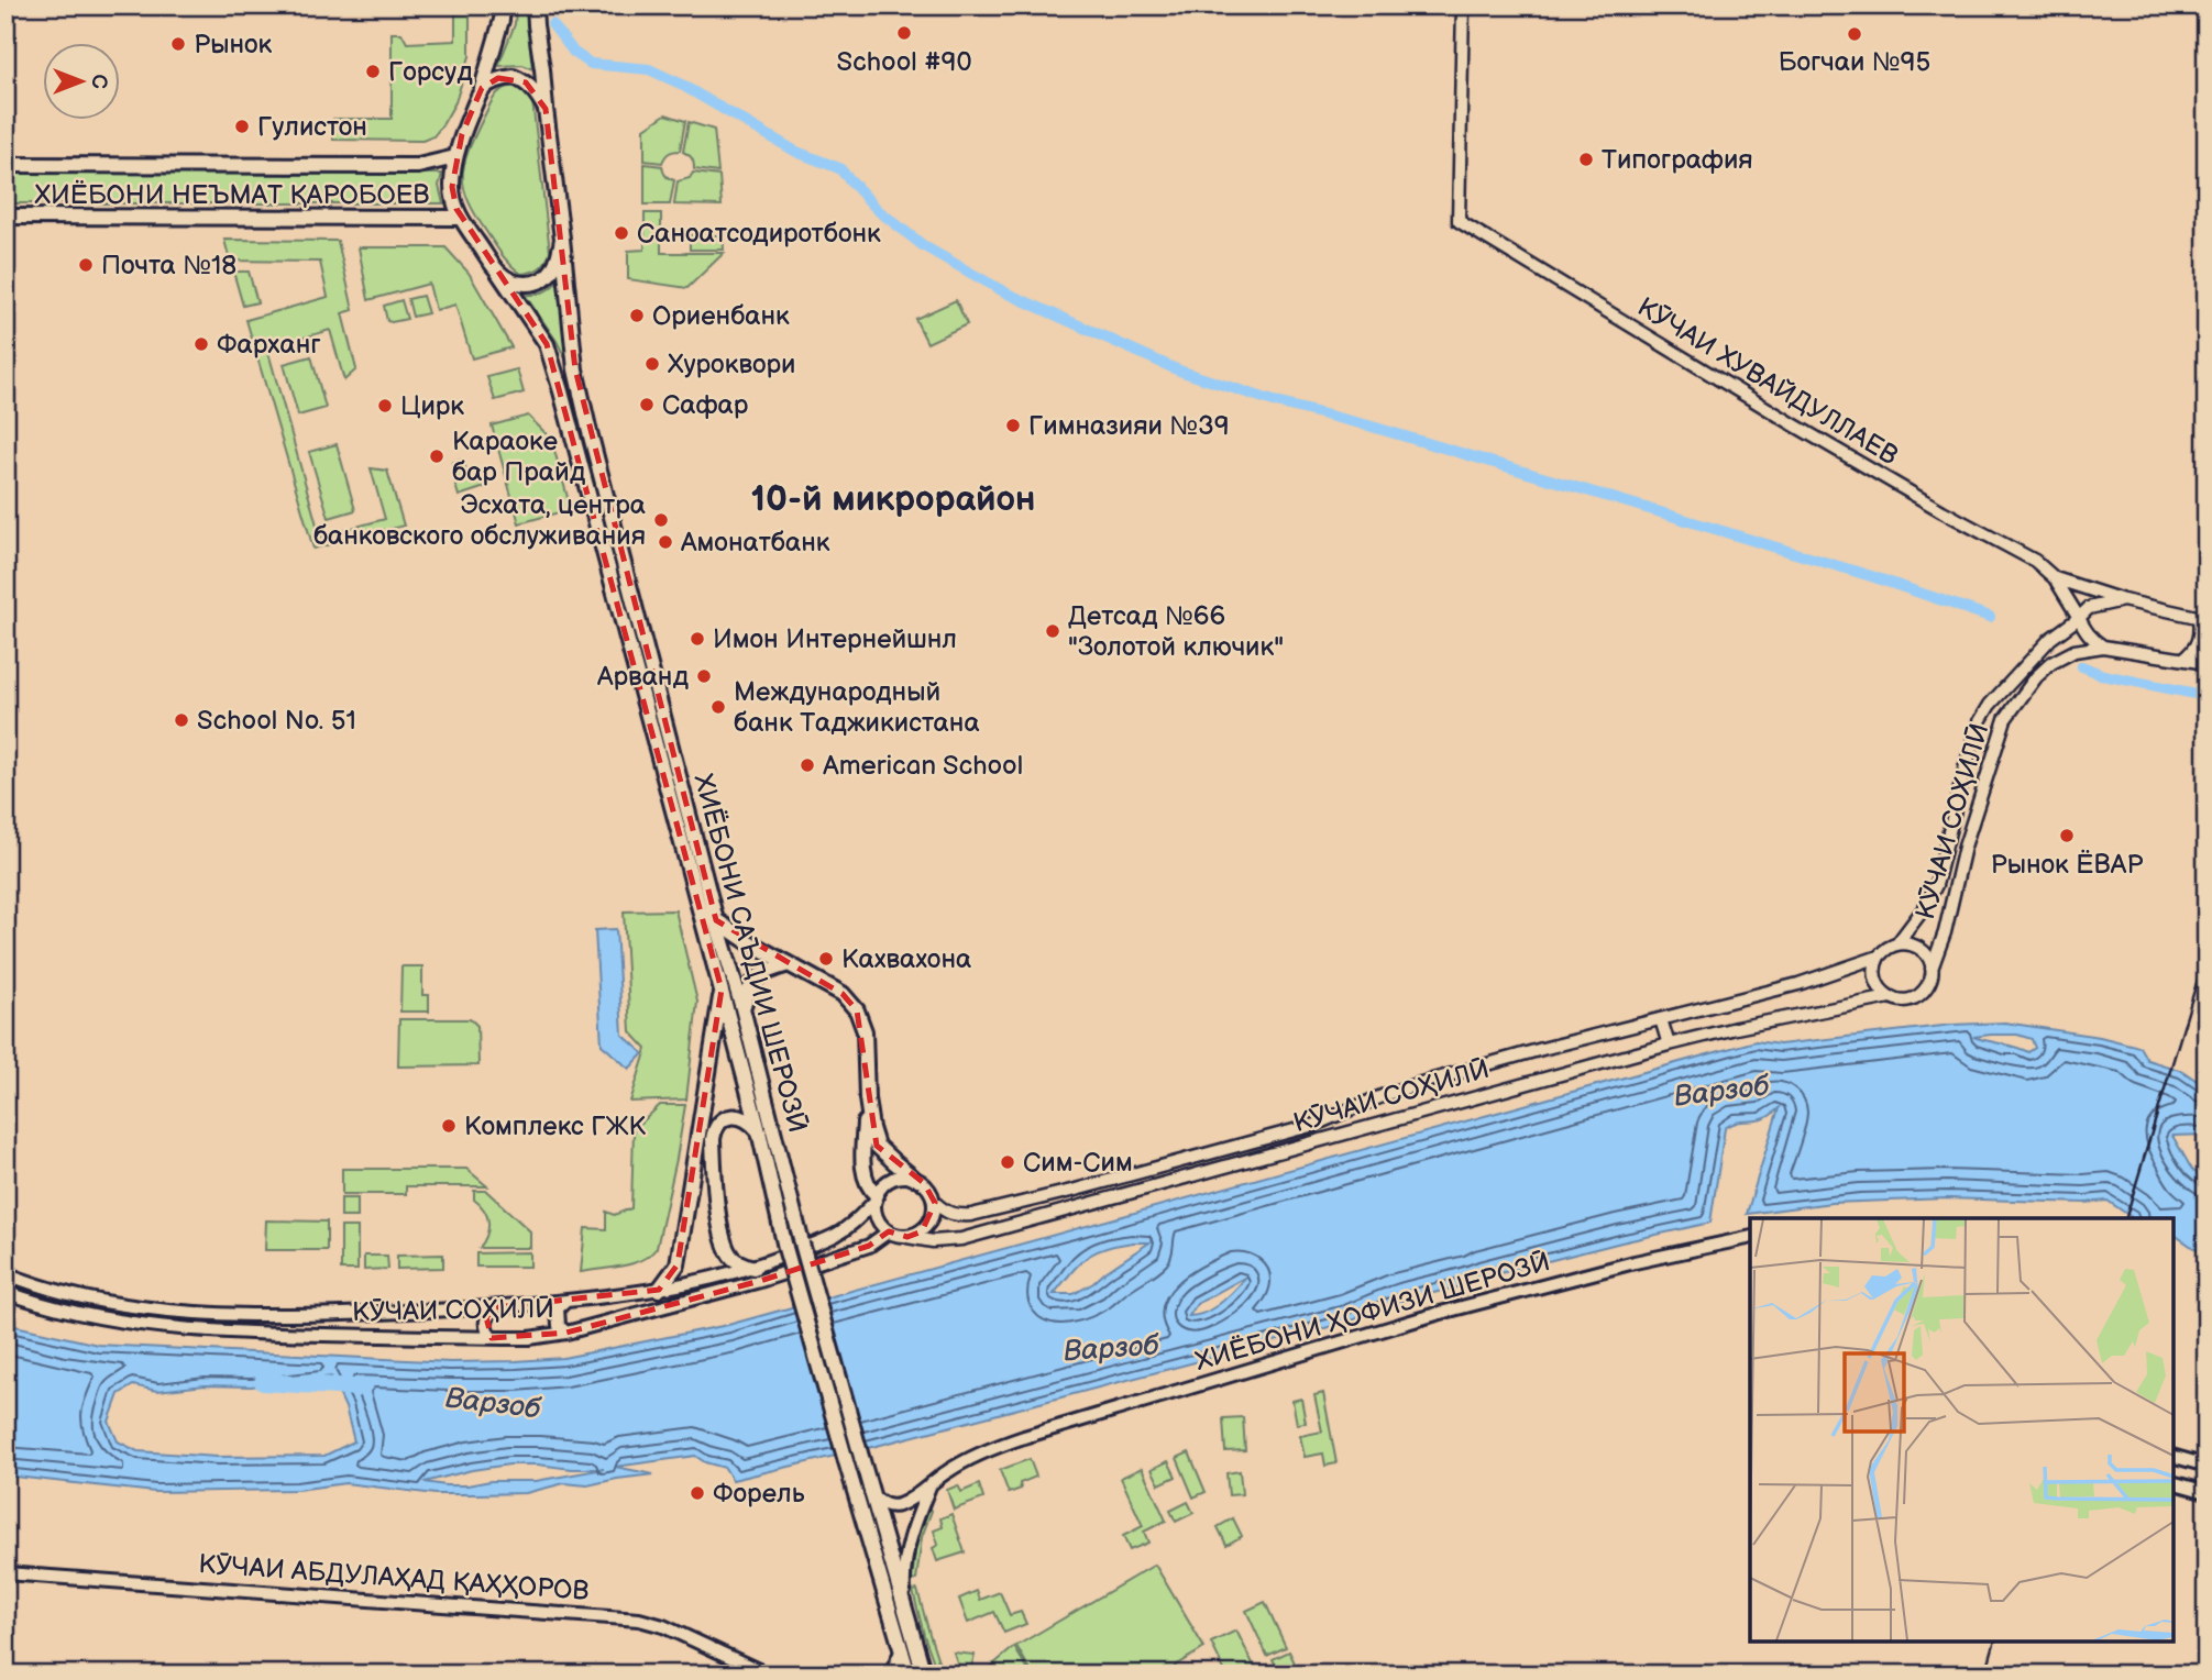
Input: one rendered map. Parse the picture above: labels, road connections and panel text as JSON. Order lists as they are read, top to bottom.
{
  "streets": {
    "main road": [
      "ХИЁБОНИ НЕЪМАТ ҚАРОБОЕВ",
      "КӮЧАИ СОҲИЛӢ",
      "ХИЁБОНИ САЪДИИ ШЕРОЗӢ",
      "ХИЁБОНИ ҲОФИЗИ ШЕРОЗӢ",
      "КӮЧАИ АБДУЛАҲАД ҚАҲҲОРОВ"
    ],
    "street": ["КӮЧАИ ХУВАЙДУЛЛАЕВ"]
  },
  "crossings": [
    ["ХИЁБОНИ НЕЪМАТ ҚАРОБОЕВ", "ХИЁБОНИ САЪДИИ ШЕРОЗӢ"],
    ["КӮЧАИ ХУВАЙДУЛЛАЕВ", "КӮЧАИ СОҲИЛӢ"],
    ["ХИЁБОНИ САЪДИИ ШЕРОЗӢ", "ХИЁБОНИ ҲОФИЗИ ШЕРОЗӢ"]
  ],
  "districts": ["10-й микрорайон"],
  "water": ["Варзоб"],
  "places": [
    "School #90",
    "Богчаи №95",
    "Рынок",
    "Горсуд",
    "Гулистон",
    "Типография",
    "Саноатсодиротбонк",
    "Почта №18",
    "Ориенбанк",
    "Фарxанг",
    "Хуроквори",
    "Сафар",
    "Цирк",
    "Гимназияи №39",
    "Караоке бар Прайд",
    "Эсхата, центра банковского обслуживания",
    "Амонатбанк",
    "Детсад №66 \"Золотой ключик\"",
    "Имон Интернейшнл",
    "Арванд",
    "Международный банк Таджикистана",
    "School No. 51",
    "American School",
    "Рынок ЁВАР",
    "Кахвахона",
    "Комплекс ГЖК",
    "Сим-Сим",
    "Форель"
  ],
  "north": "right"
}
